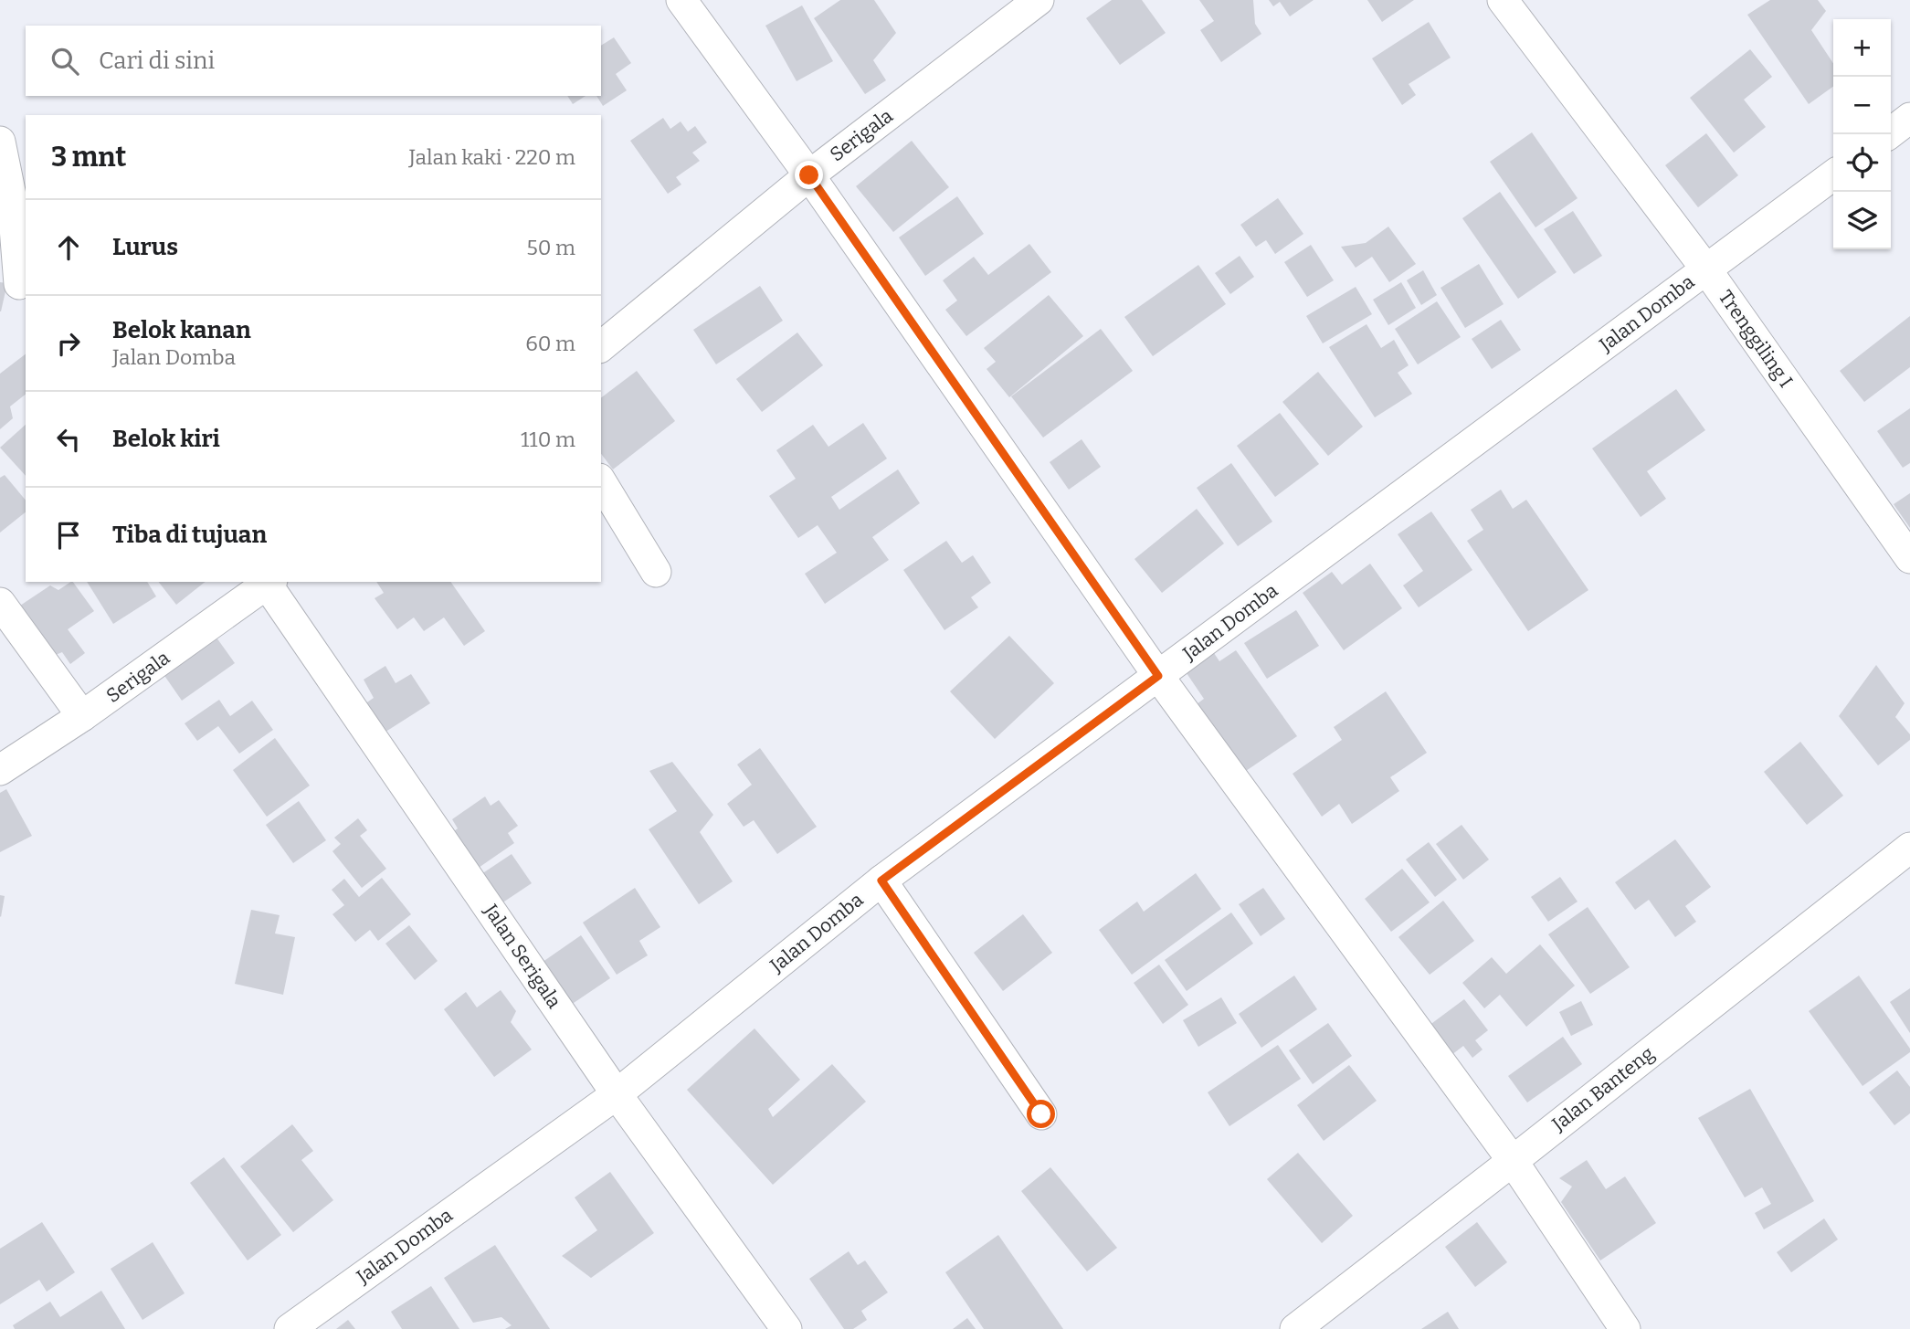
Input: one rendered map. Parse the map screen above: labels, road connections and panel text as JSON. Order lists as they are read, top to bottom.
{
  "streets": {
    "street": [
      "Serigala",
      "Jalan Domba",
      "Trenggiling I",
      "Jalan Serigala",
      "Jalan Banteng"
    ]
  },
  "crossings": [
    ["Serigala", "Jalan Serigala"],
    ["Jalan Domba", "Trenggiling I"],
    ["Jalan Domba", "Jalan Serigala"]
  ],
  "page": {
    "map_buttons": ["+", "−"],
    "search": "Cari di sini",
    "heading": ["3 mnt", "Jalan kaki · 220 m"],
    "list": [
      ["Lurus", "50 m"],
      ["Belok kanan", "Jalan Domba", "60 m"],
      ["Belok kiri", "110 m"],
      "Tiba di tujuan"
    ]
  }
}
